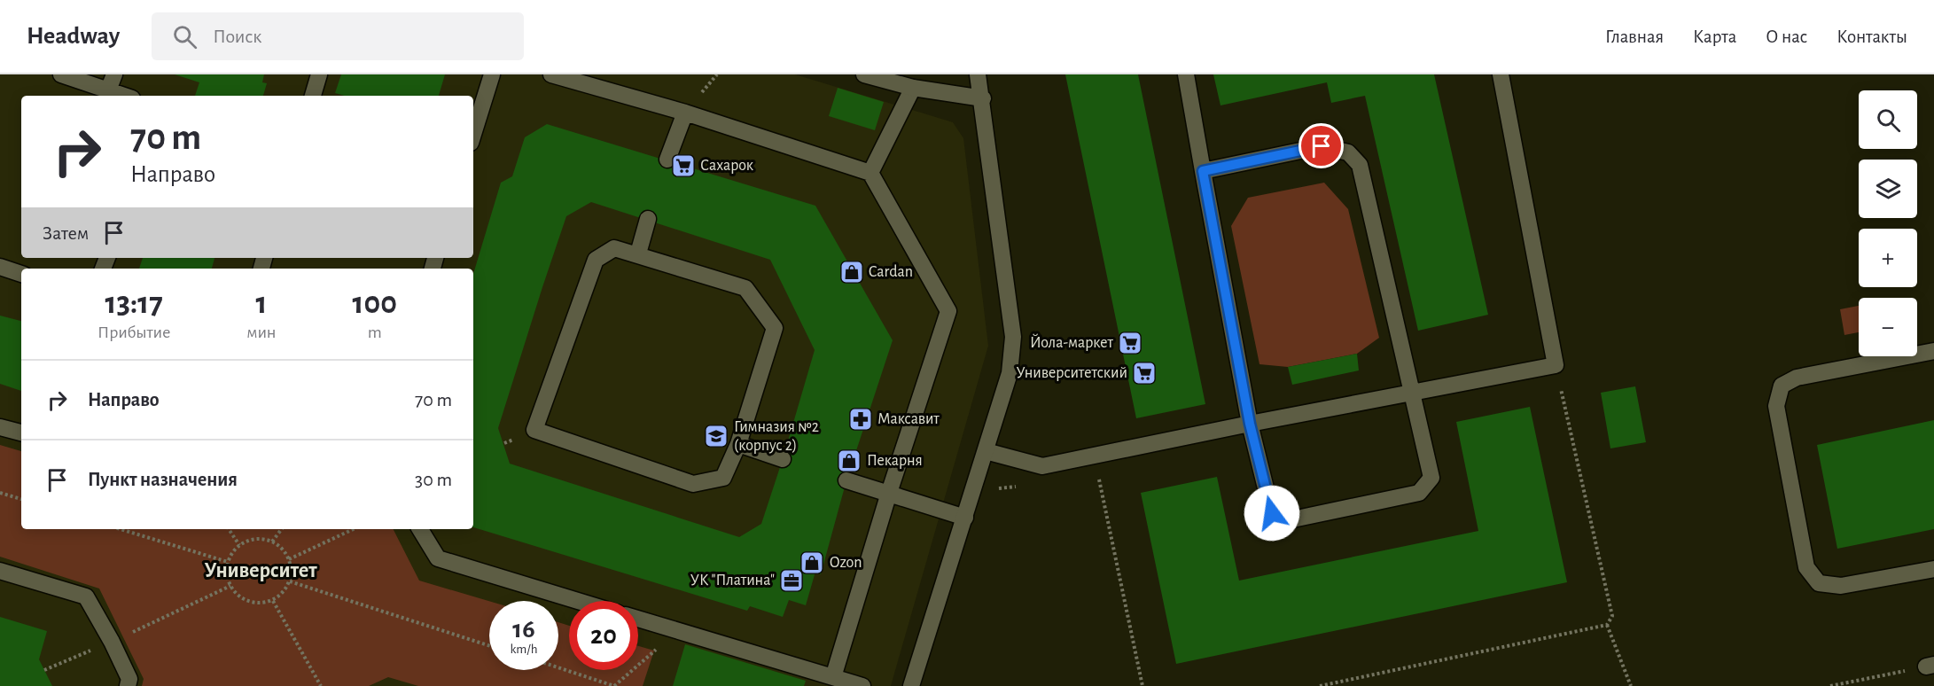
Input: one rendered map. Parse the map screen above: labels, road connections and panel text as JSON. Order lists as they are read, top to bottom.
{
  "districts": ["Университет"],
  "places": {
    "supermarket": ["Сахарок", "Йола-маркет", "Университетский"],
    "shop": ["Cardan", "Пекарня", "Ozon"],
    "pharmacy": ["Максавит"],
    "school or university": ["Гимназия №2 (корпус 2)"],
    "office": ["УК \"Платина\""]
  },
  "page": {
    "header": "Headway",
    "search": "Поиск",
    "nav": [
      "Главная",
      "Карта",
      "О нас",
      "Контакты"
    ],
    "map_buttons": ["+", "−"],
    "turn": ["70 m", "Направо"],
    "then": "Затем",
    "eta": [
      "13:17",
      "Прибытие",
      "1",
      "мин",
      "100",
      "m"
    ],
    "list": [
      {
        "name": "Направо",
        "value": "70 m"
      },
      {
        "name": "Пункт назначения",
        "value": "30 m"
      }
    ],
    "speed": "16 km/h",
    "limit": "20"
  }
}
